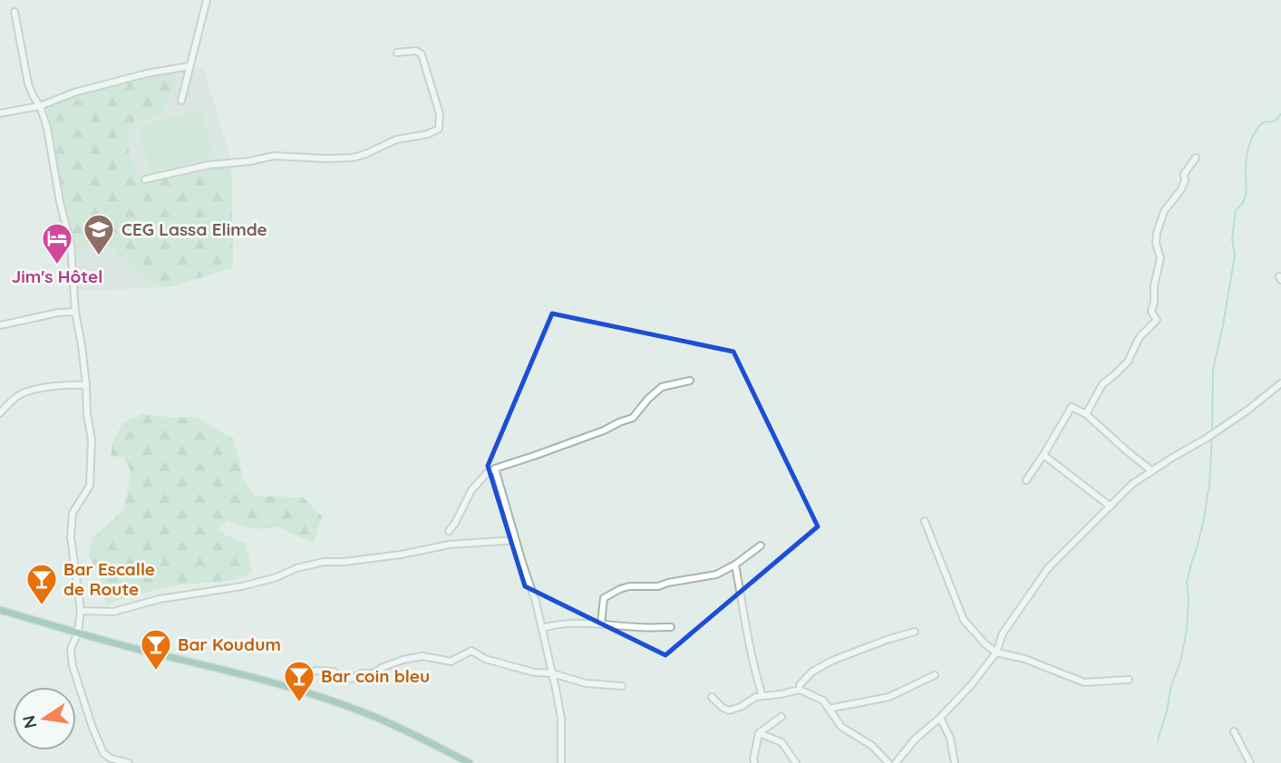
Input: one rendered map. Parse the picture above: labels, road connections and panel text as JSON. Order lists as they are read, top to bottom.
{
  "places": {
    "school or university": ["CEG Lassa Elimde"],
    "hotel": ["Jim's Hôtel"],
    "bar": ["Bar Escalle de Route", "Bar Koudum", "Bar coin bleu"]
  },
  "north": "left"
}
